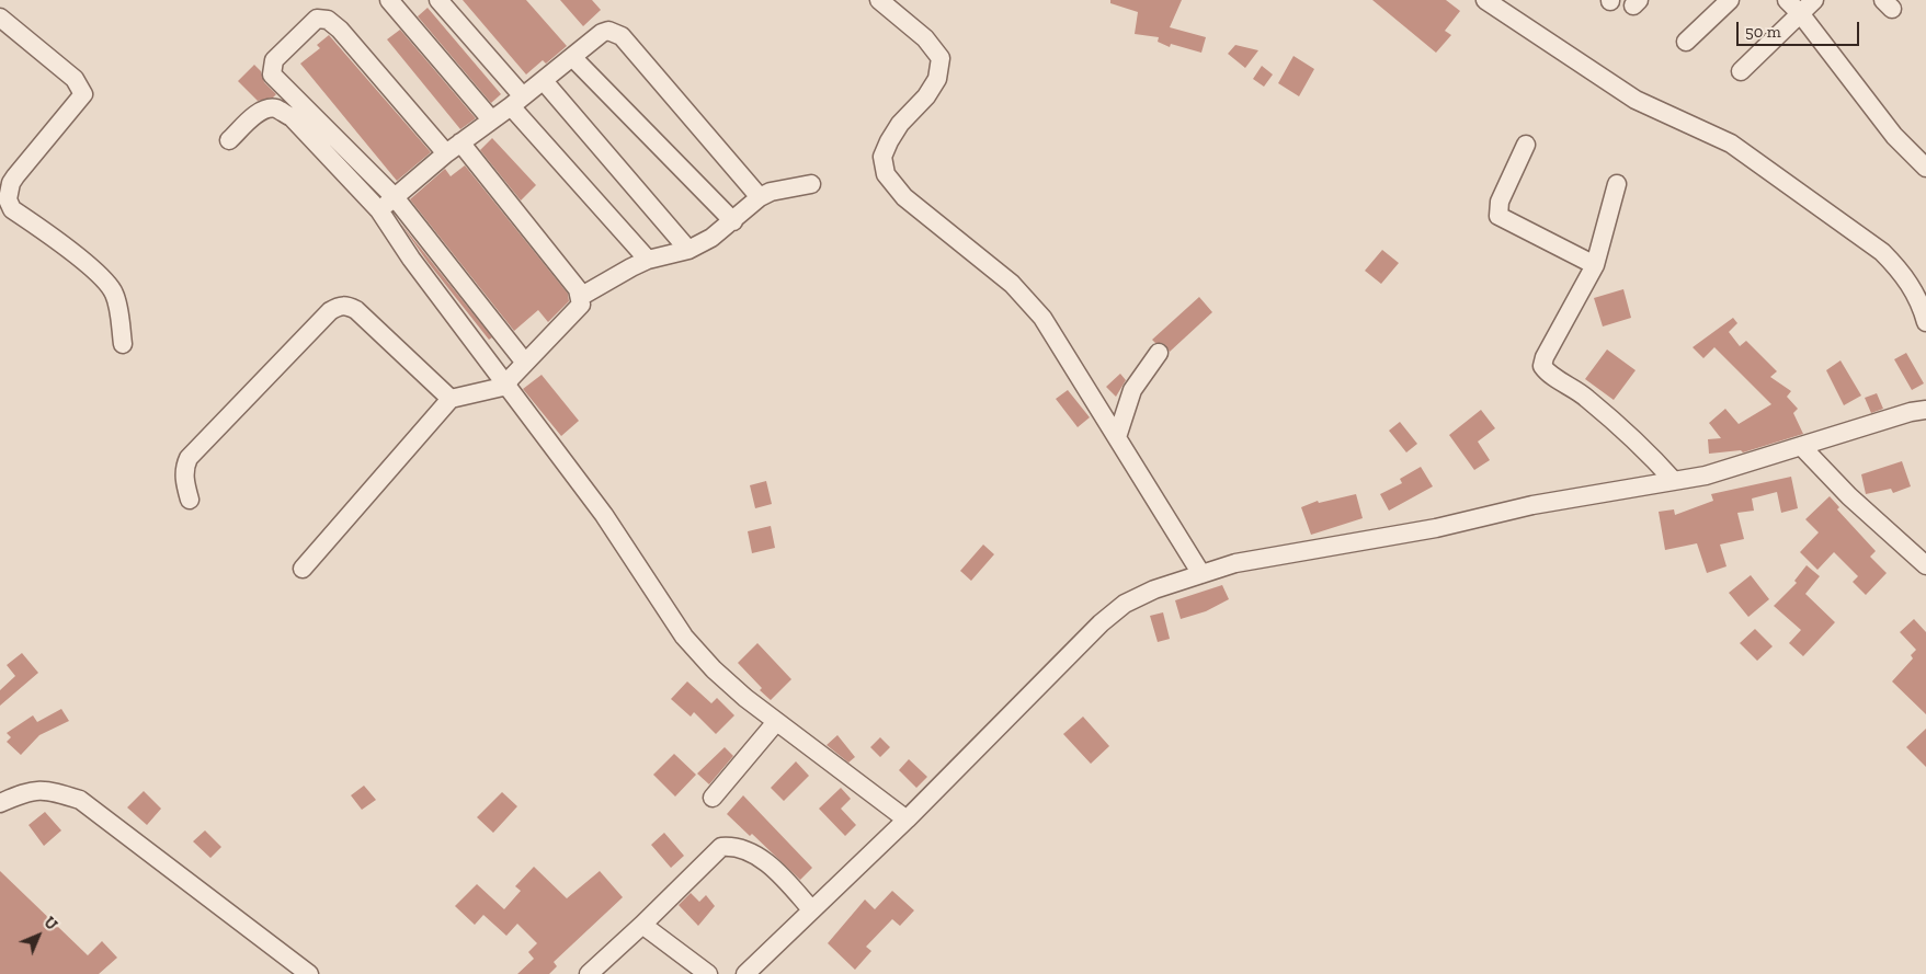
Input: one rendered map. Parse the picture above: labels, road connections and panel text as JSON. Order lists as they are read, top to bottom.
{
  "scale_bar": "50 m",
  "north": "top right"
}
